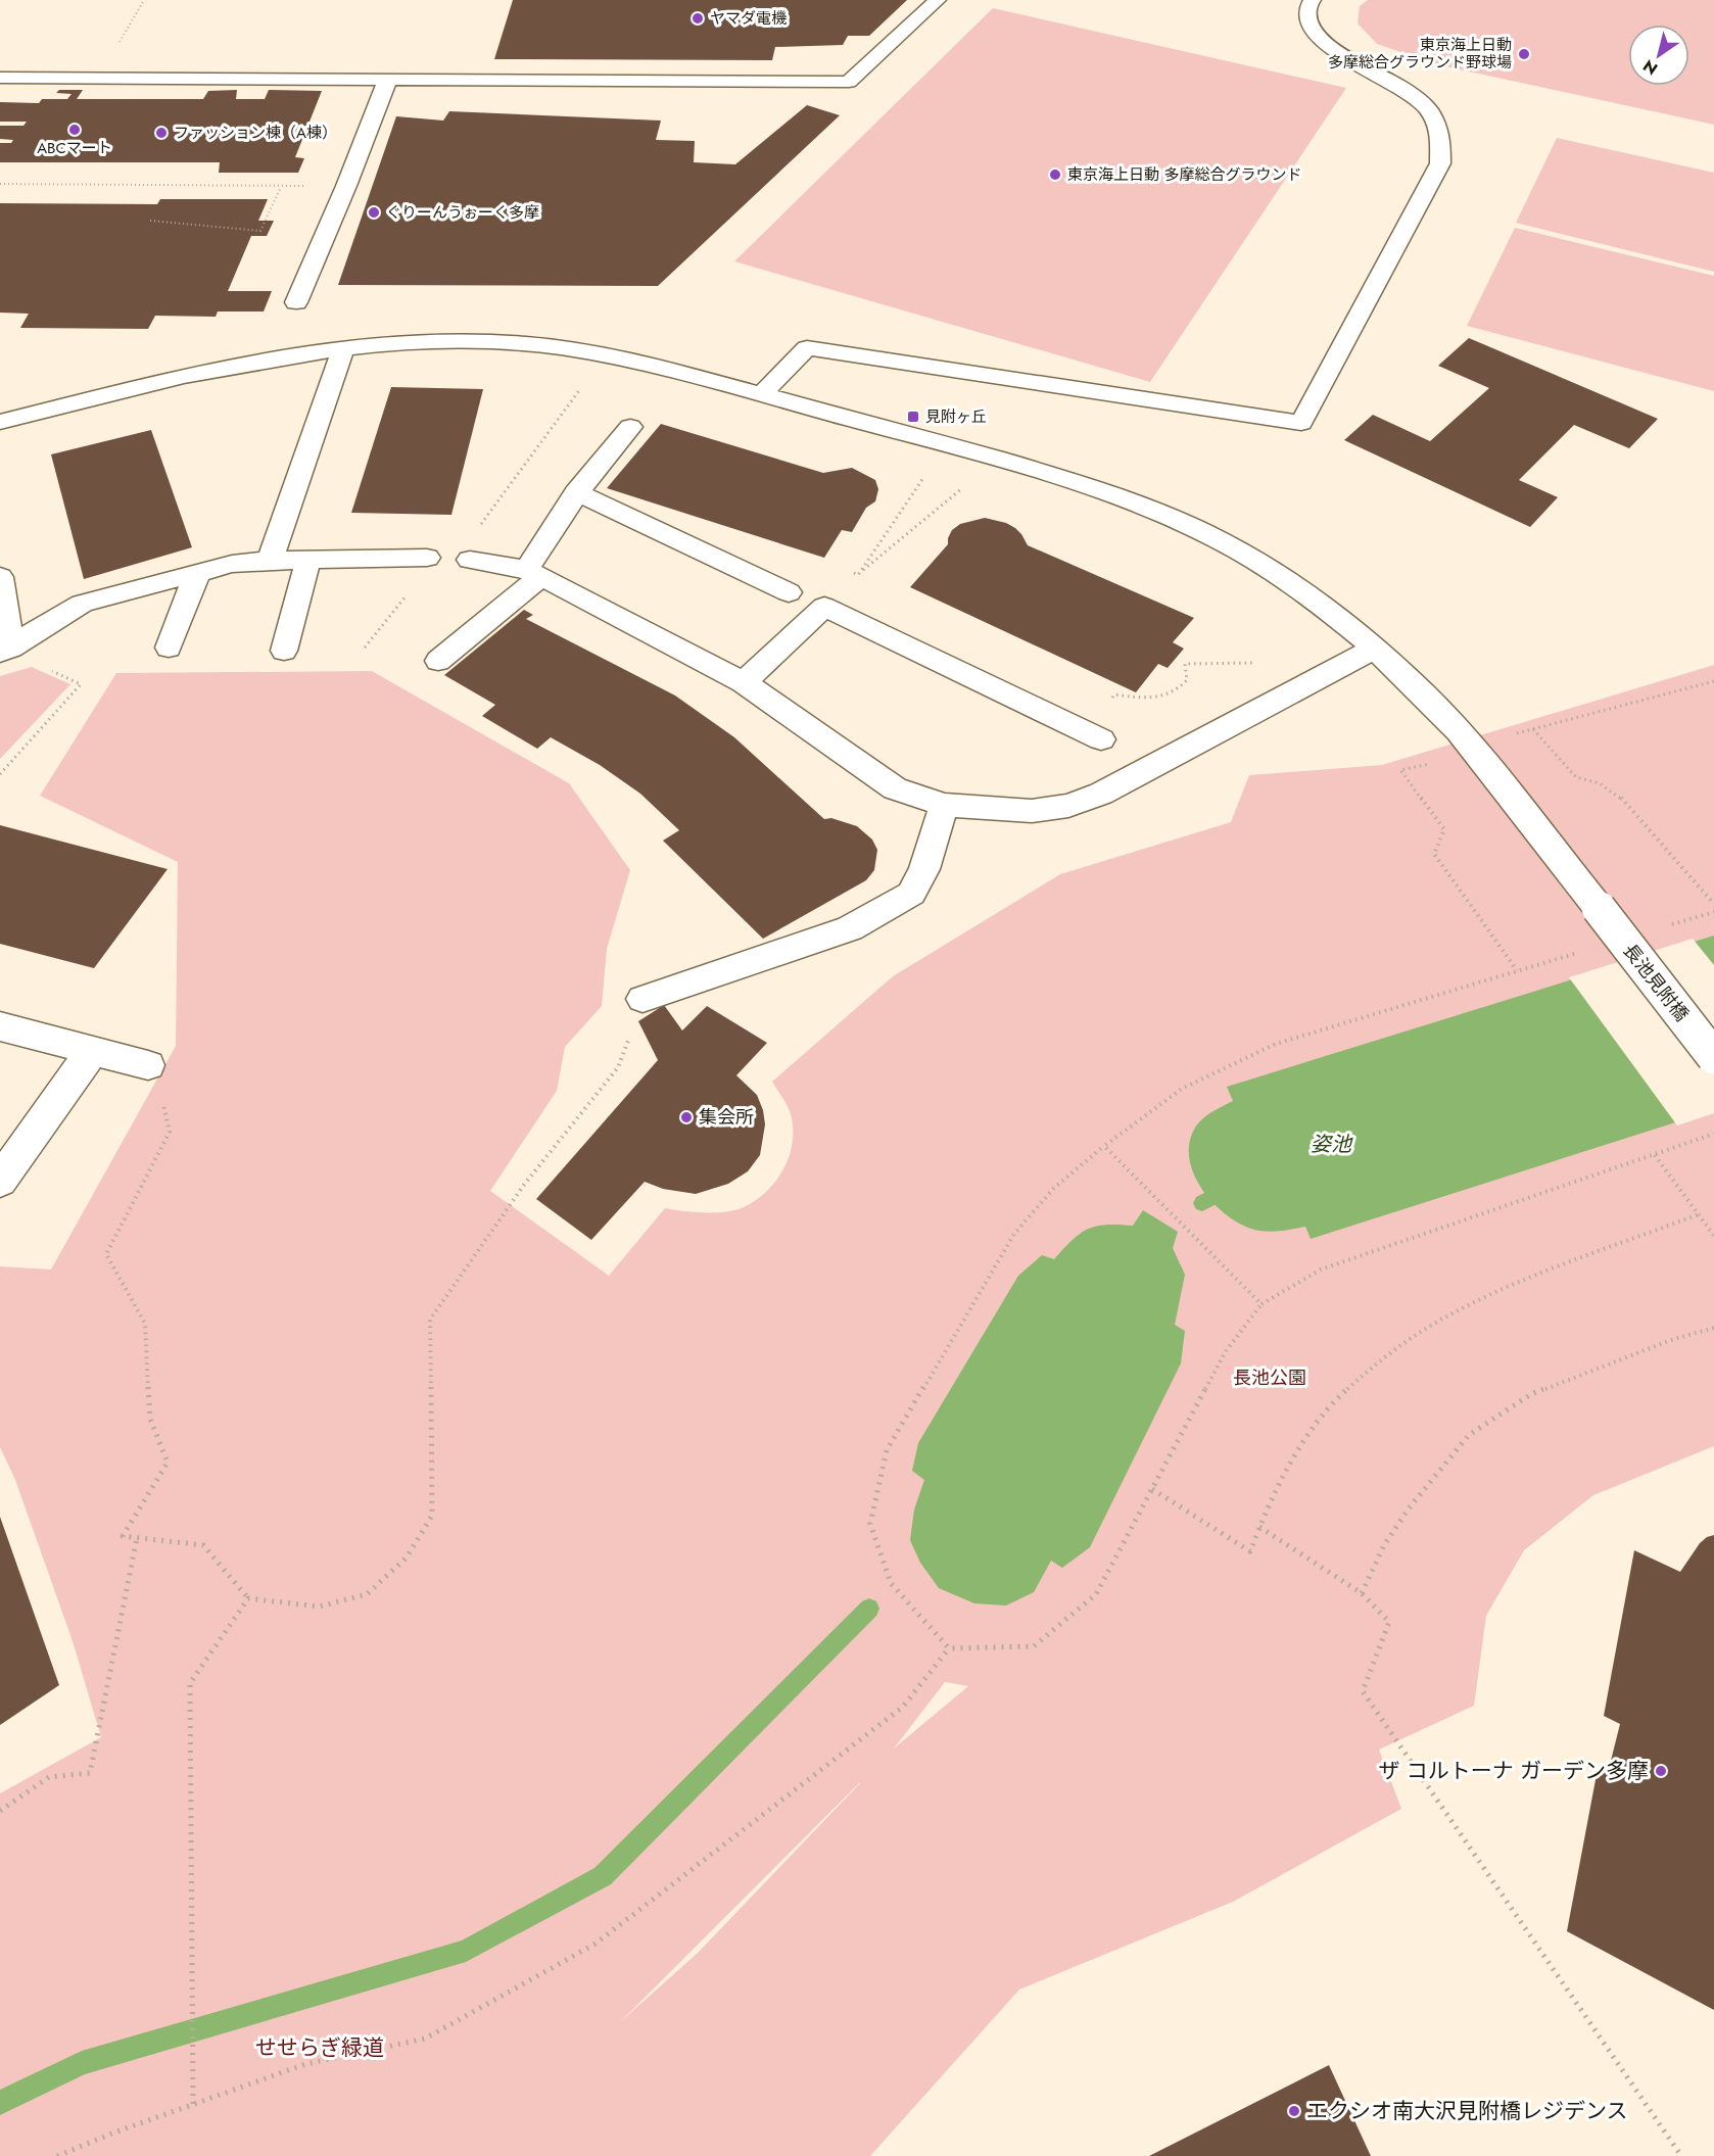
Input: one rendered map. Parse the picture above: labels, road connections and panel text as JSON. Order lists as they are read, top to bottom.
{
  "streets": {
    "street": ["長池見附橋"]
  },
  "water": ["姿池"],
  "parks": ["長池公園", "せせらぎ緑道"],
  "places": {
    "other": [
      "ヤマダ電機",
      "東京海上日動 多摩総合グラウンド野球場",
      "ABCマート",
      "ファッション棟（A棟）",
      "東京海上日動 多摩総合グラウンド",
      "ぐりーんうぉーく多摩",
      "集会所",
      "ザ コルトーナ ガーデン多摩",
      "エクシオ南大沢見附橋レジデンス"
    ],
    "transit": ["見附ヶ丘"]
  },
  "north": "bottom left"
}
